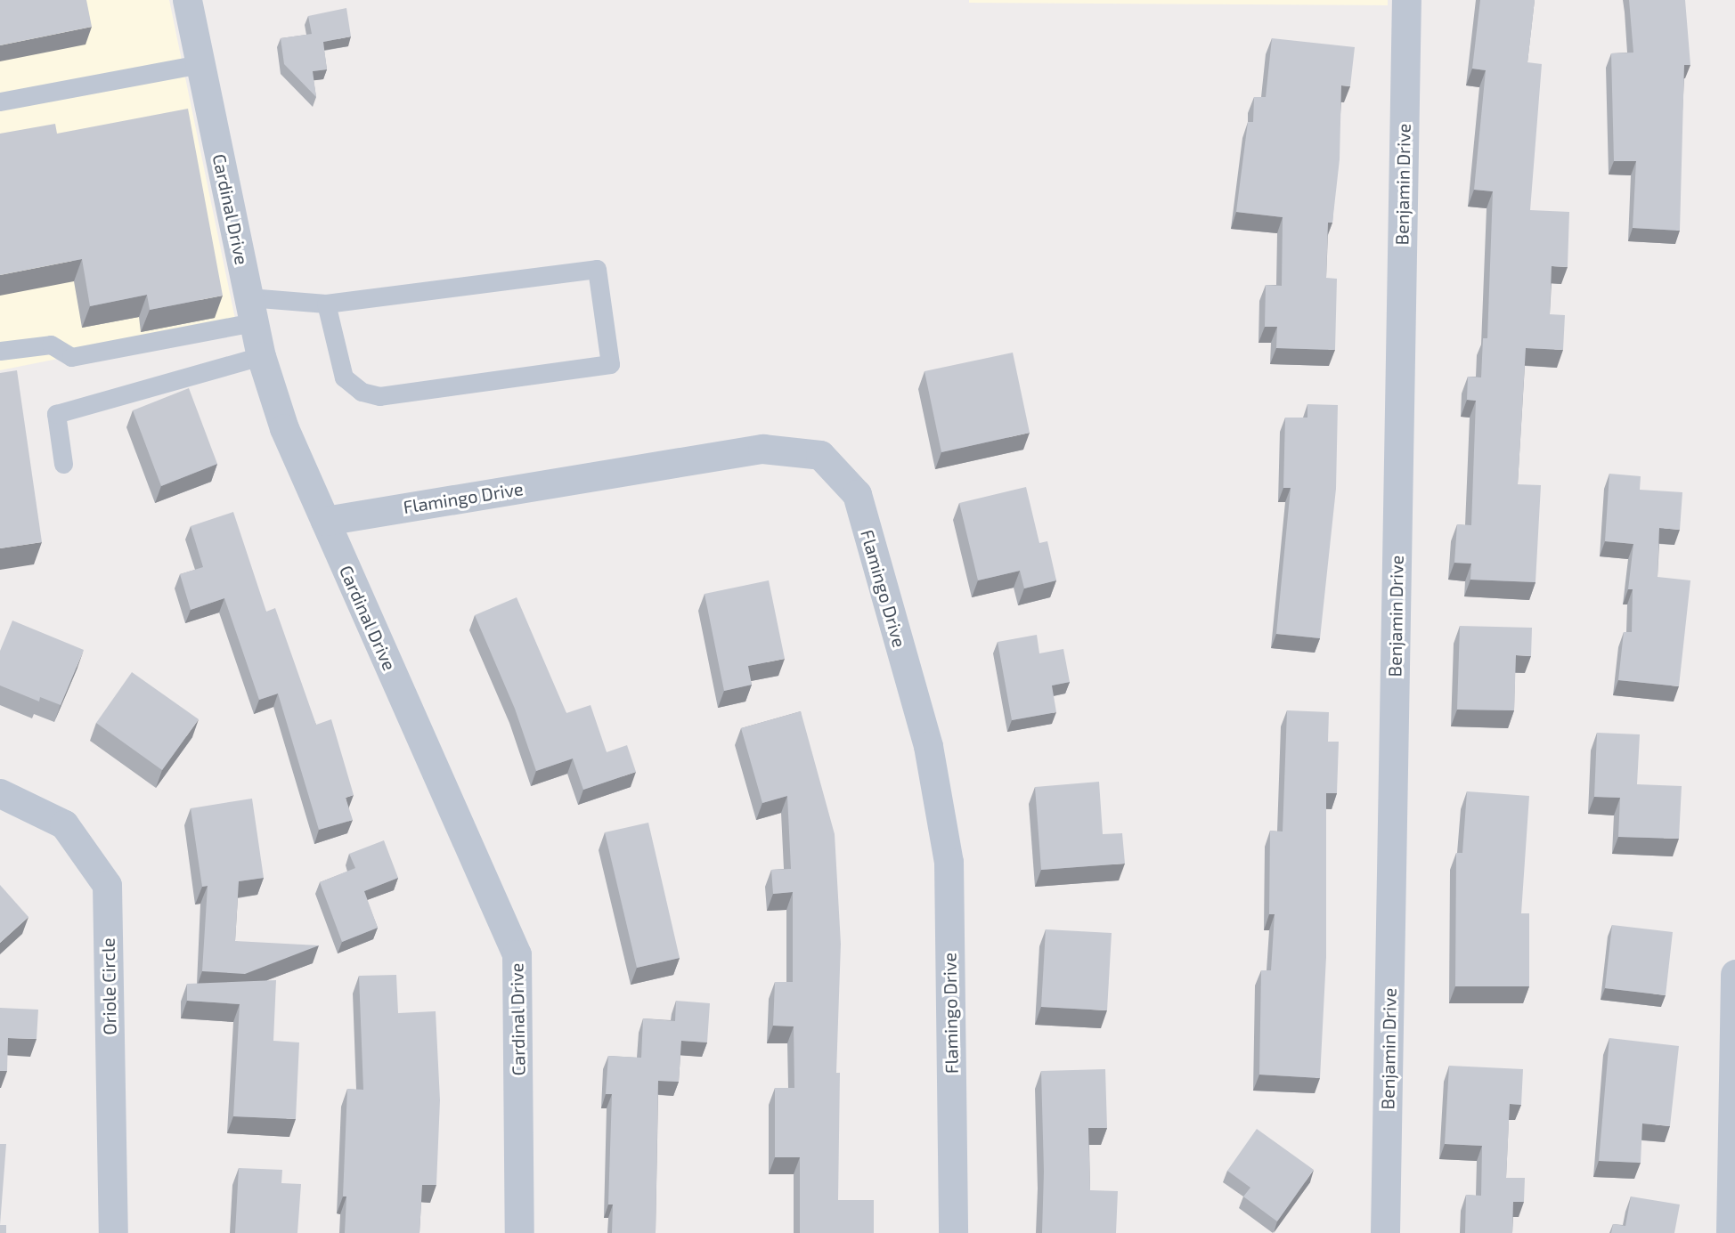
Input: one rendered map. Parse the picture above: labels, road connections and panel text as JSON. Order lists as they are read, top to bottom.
{
  "streets": {
    "street": [
      "Benjamin Drive",
      "Cardinal Drive",
      "Flamingo Drive",
      "Oriole Circle"
    ]
  },
  "crossings": [
    ["Cardinal Drive", "Flamingo Drive"]
  ]
}
